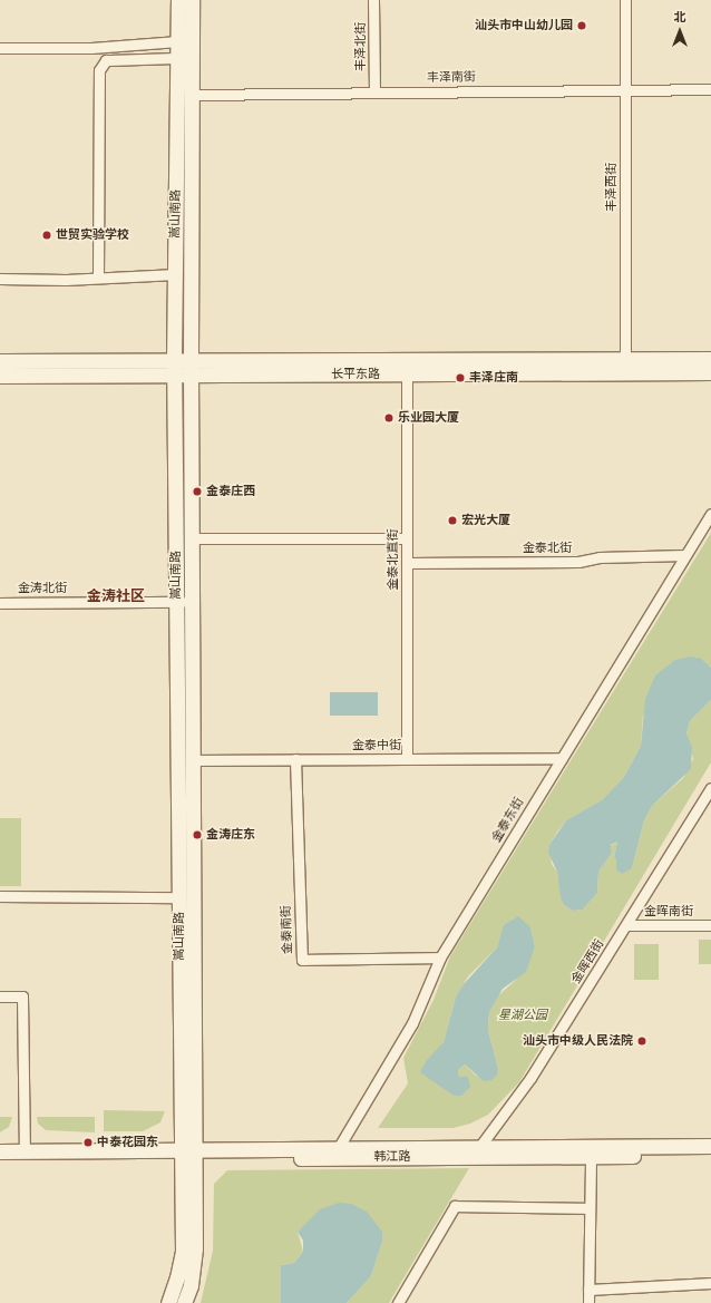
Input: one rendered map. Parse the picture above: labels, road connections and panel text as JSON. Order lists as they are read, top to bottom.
{
  "streets": {
    "street": [
      "丰泽北街",
      "丰泽南街",
      "丰泽西街",
      "嵩山南路",
      "长平东路",
      "金泰北街",
      "金泰北直街",
      "金涛北街",
      "金泰中街",
      "金泰东街",
      "金晖南街",
      "金泰南街",
      "金晖西街",
      "韩江路"
    ]
  },
  "crossings": [
    ["丰泽北街", "丰泽南街"],
    ["丰泽南街", "丰泽西街"],
    ["丰泽南街", "嵩山南路"],
    ["丰泽西街", "长平东路"],
    ["嵩山南路", "长平东路"],
    ["嵩山南路", "金涛北街"],
    ["嵩山南路", "金泰中街"],
    ["嵩山南路", "韩江路"],
    ["长平东路", "金泰北直街"],
    ["金泰北街", "金泰北直街"],
    ["金泰北街", "金泰东街"],
    ["金泰北直街", "金泰中街"],
    ["金泰中街", "金泰东街"],
    ["金泰中街", "金泰南街"],
    ["金泰东街", "金泰南街"],
    ["金泰东街", "韩江路"],
    ["金晖南街", "金晖西街"],
    ["金晖西街", "韩江路"]
  ],
  "districts": ["金涛社区"],
  "parks": ["星湖公园"],
  "places": [
    "汕头市中山幼儿园",
    "世贸实验学校",
    "丰泽庄南",
    "乐业园大厦",
    "金泰庄西",
    "宏光大厦",
    "金涛庄东",
    "汕头市中级人民法院",
    "中泰花园东"
  ],
  "north": "top"
}
